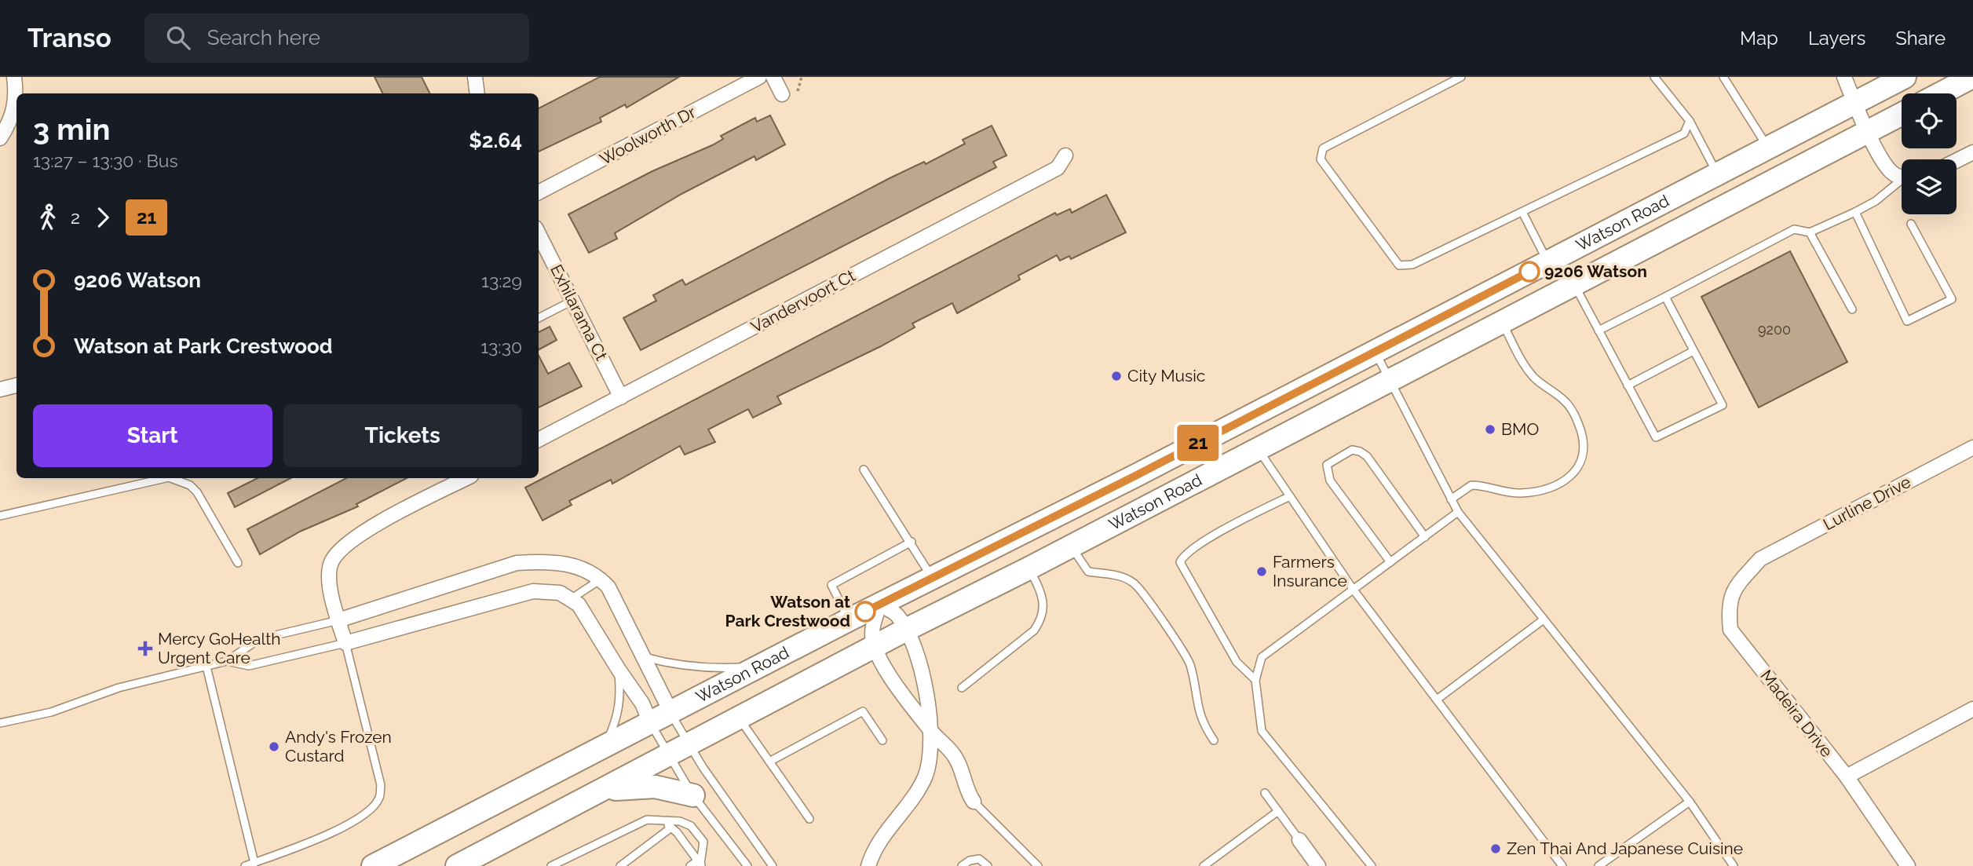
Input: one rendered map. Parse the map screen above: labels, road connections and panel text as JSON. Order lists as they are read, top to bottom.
{
  "streets": {
    "main road": ["Watson Road"],
    "street": [
      "Woolworth Dr",
      "Vandervoort Ct",
      "Exhilarama Ct",
      "Lurline Drive",
      "Madeira Drive"
    ]
  },
  "crossings": [
    ["Vandervoort Ct", "Exhilarama Ct"],
    ["Lurline Drive", "Madeira Drive"]
  ],
  "places": {
    "other": [
      "9206 Watson",
      "City Music",
      "BMO",
      "Farmers Insurance",
      "Watson at Park Crestwood",
      "Andy's Frozen Custard",
      "Zen Thai And Japanese Cuisine"
    ],
    "health": ["Mercy GoHealth Urgent Care"]
  },
  "lines": ["bus line 21"],
  "house_numbers": ["9200"],
  "page": {
    "header": "Transo",
    "search": "Search here",
    "nav": ["Map", "Layers", "Share"],
    "on_map": "21",
    "heading": ["3 min", "13:27 – 13:30 · Bus", "$2.64"],
    "legs": ["2", "21"],
    "list": [
      {
        "name": "9206 Watson",
        "value": "13:29"
      },
      {
        "name": "Watson at Park Crestwood",
        "value": "13:30"
      }
    ],
    "buttons": ["Start", "Tickets"]
  }
}
